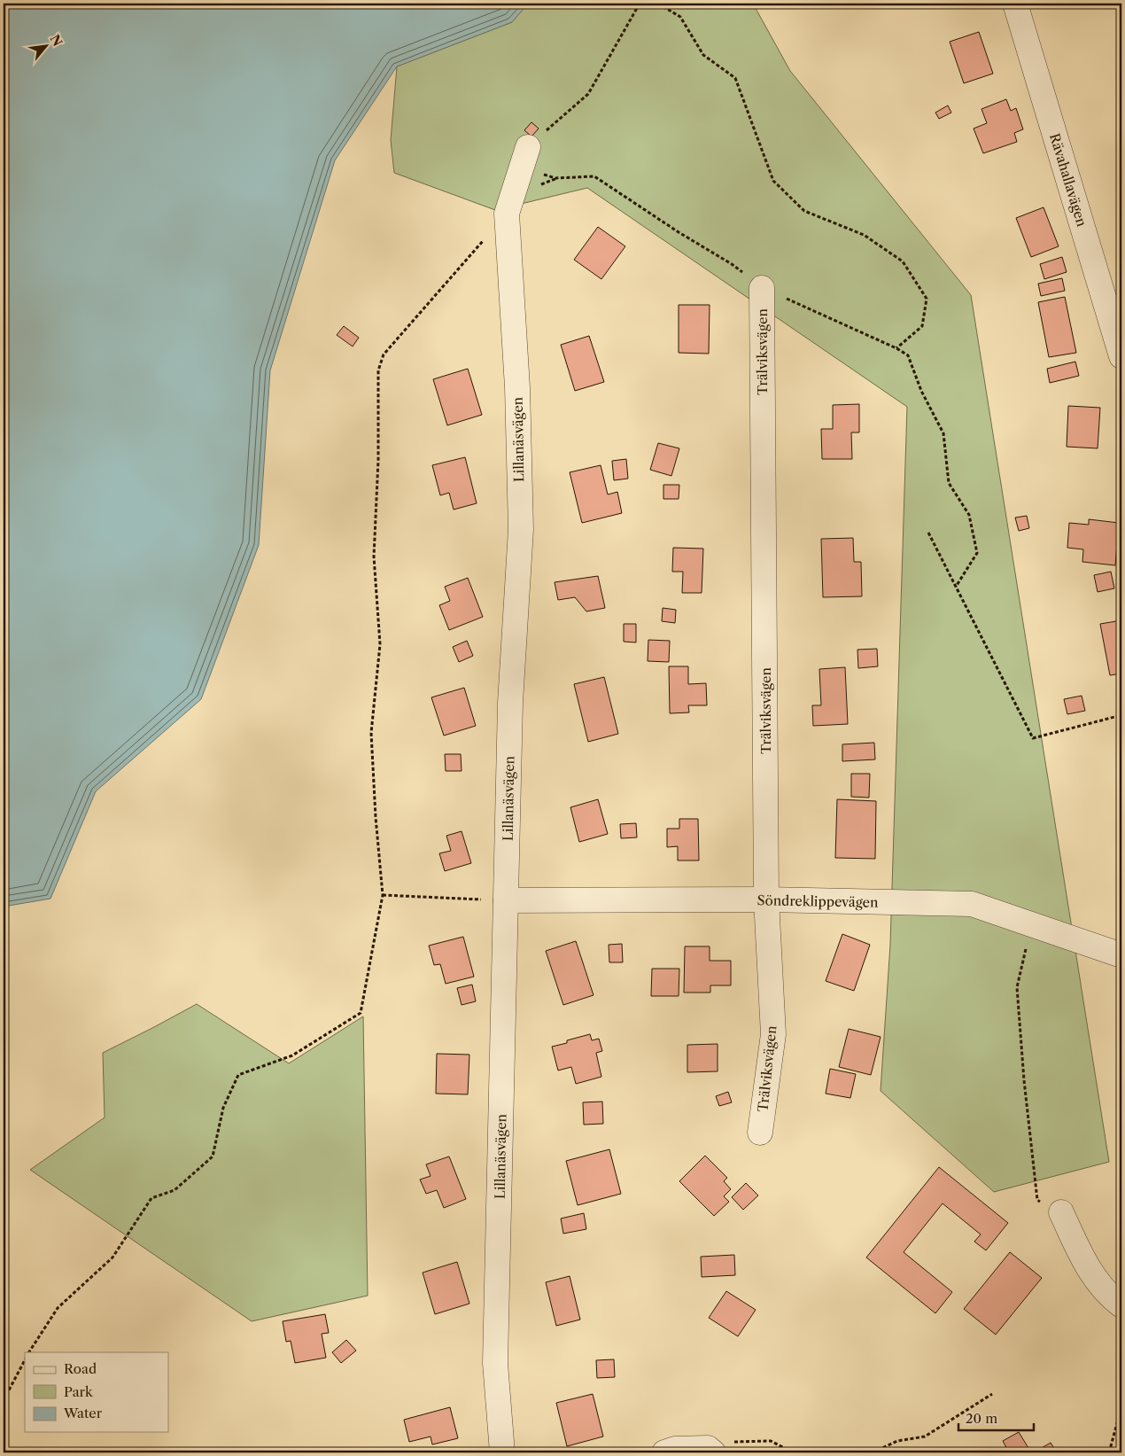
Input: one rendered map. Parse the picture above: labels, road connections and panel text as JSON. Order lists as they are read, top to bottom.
{
  "streets": {
    "street": [
      "Rävahallavägen",
      "Trälviksvägen",
      "Lillanäsvägen",
      "Söndreklippevägen"
    ]
  },
  "crossings": [
    ["Trälviksvägen", "Söndreklippevägen"],
    ["Lillanäsvägen", "Söndreklippevägen"]
  ],
  "legend": ["Road", "Park", "Water"],
  "scale_bar": "20 m",
  "north": "top right"
}
